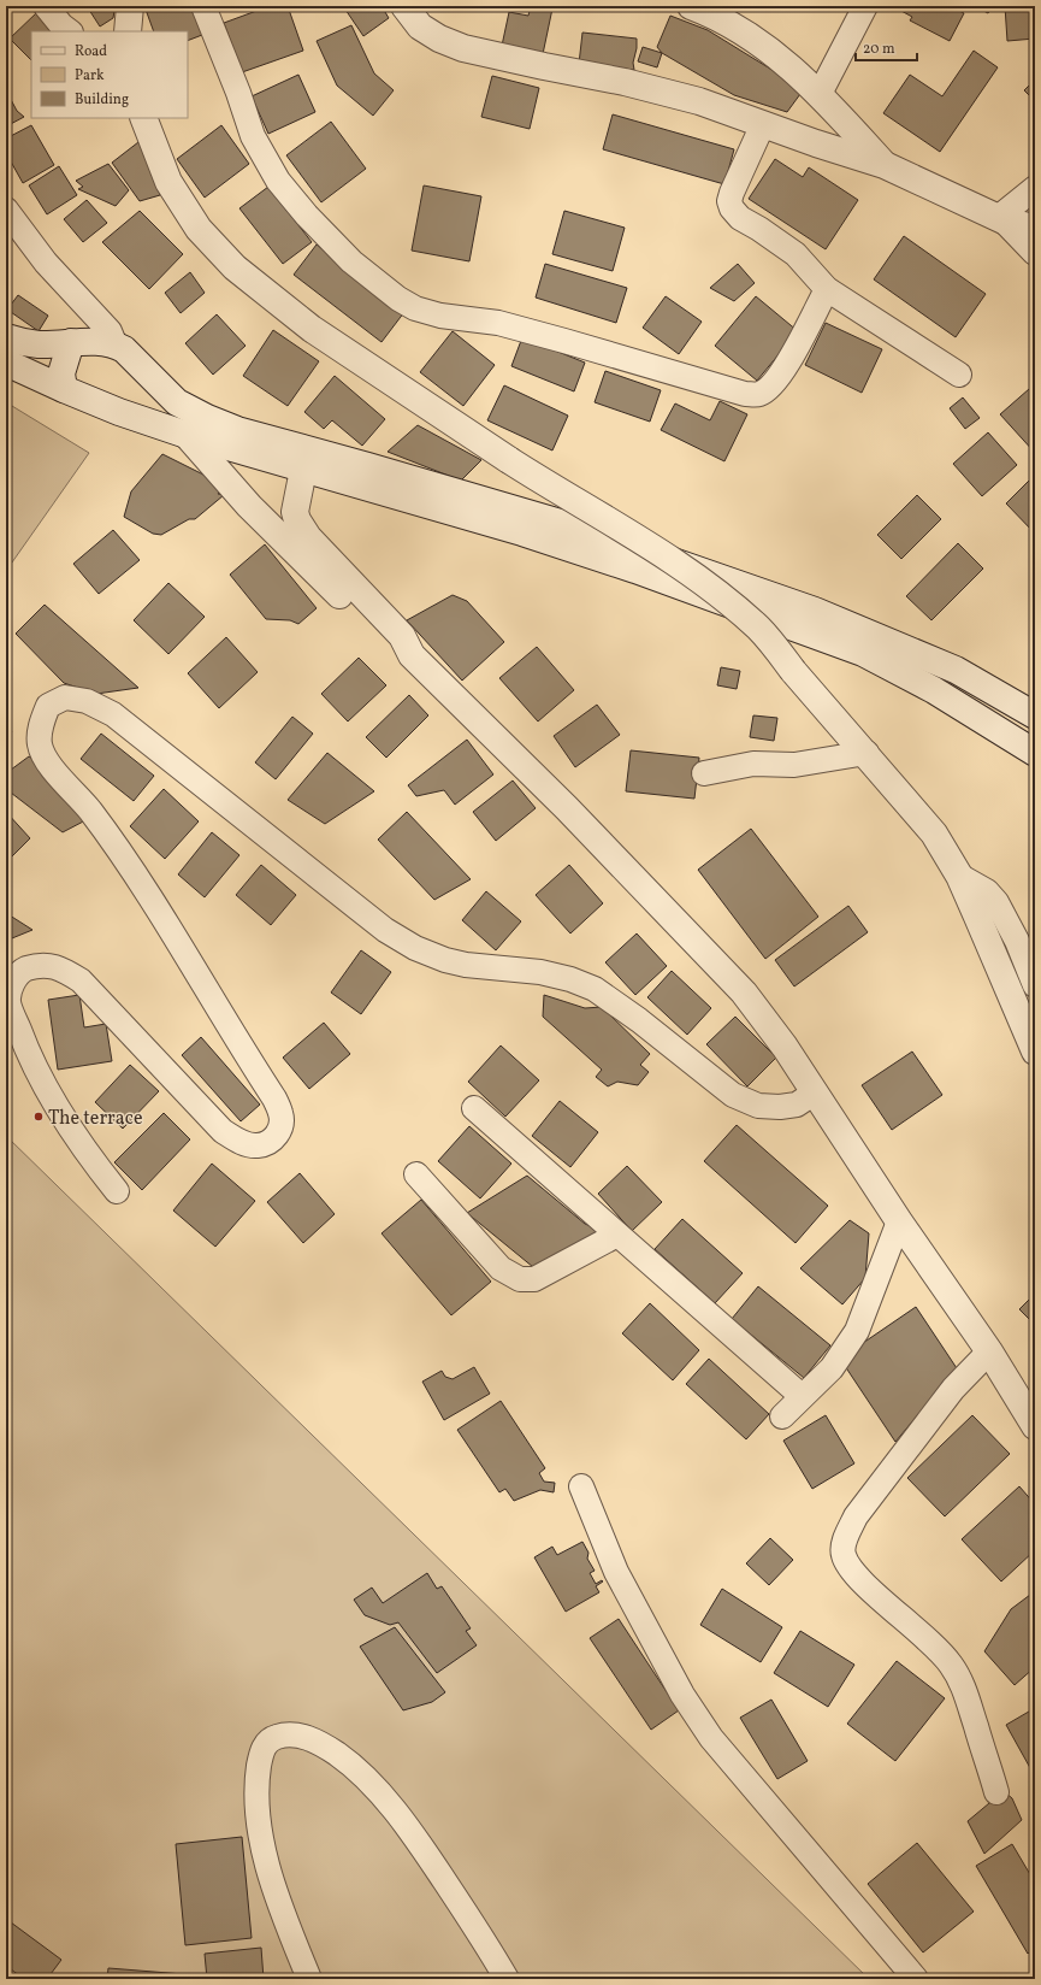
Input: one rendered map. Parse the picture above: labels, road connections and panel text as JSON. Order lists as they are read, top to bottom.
{
  "places": ["The terrace"],
  "legend": ["Road", "Park", "Building"],
  "scale_bar": "20 m"
}
